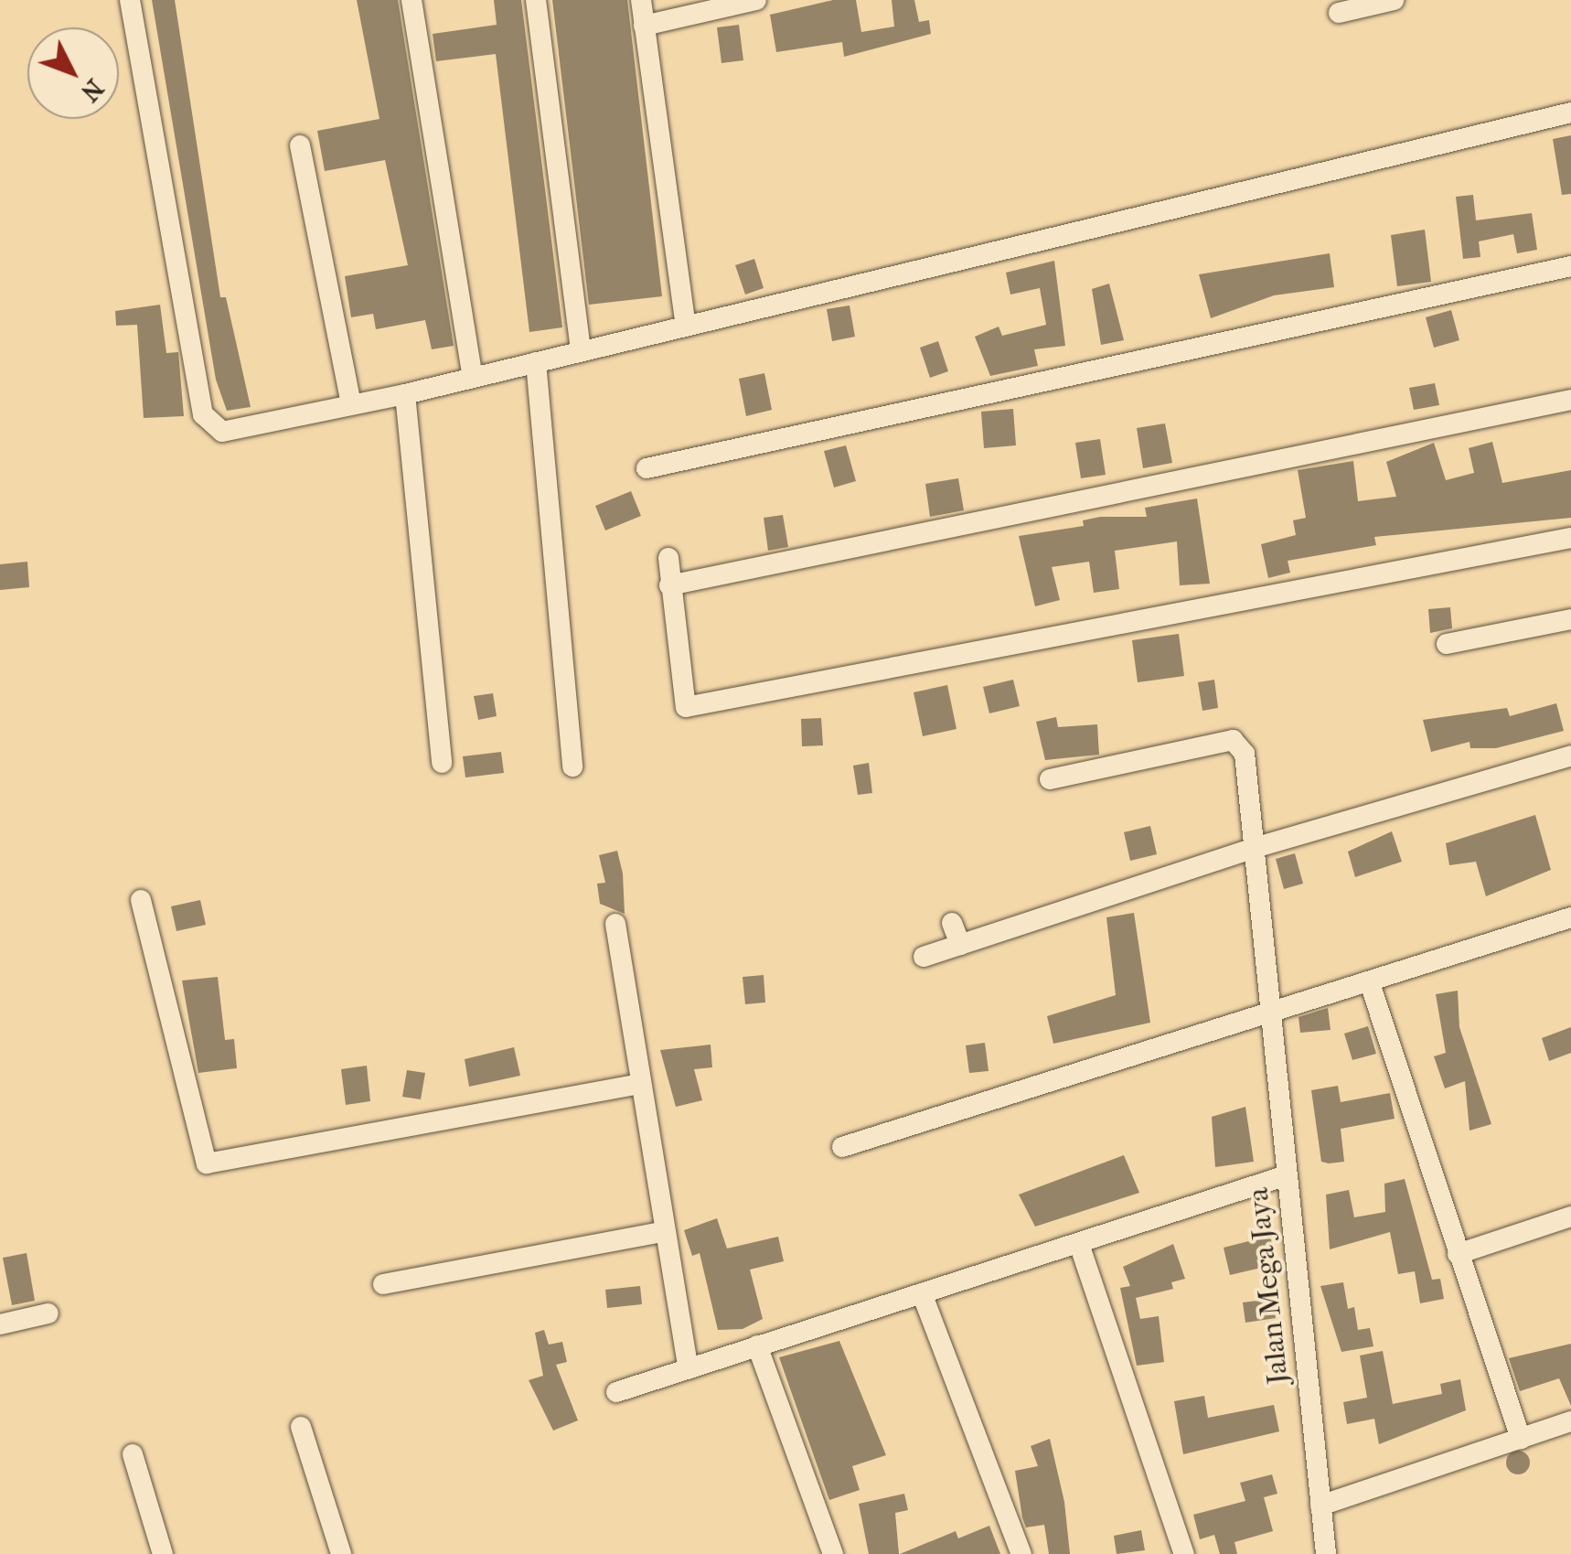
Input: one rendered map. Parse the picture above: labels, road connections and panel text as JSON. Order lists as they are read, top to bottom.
{
  "streets": {
    "street": ["Jalan Mega Jaya"]
  },
  "north": "bottom right"
}
